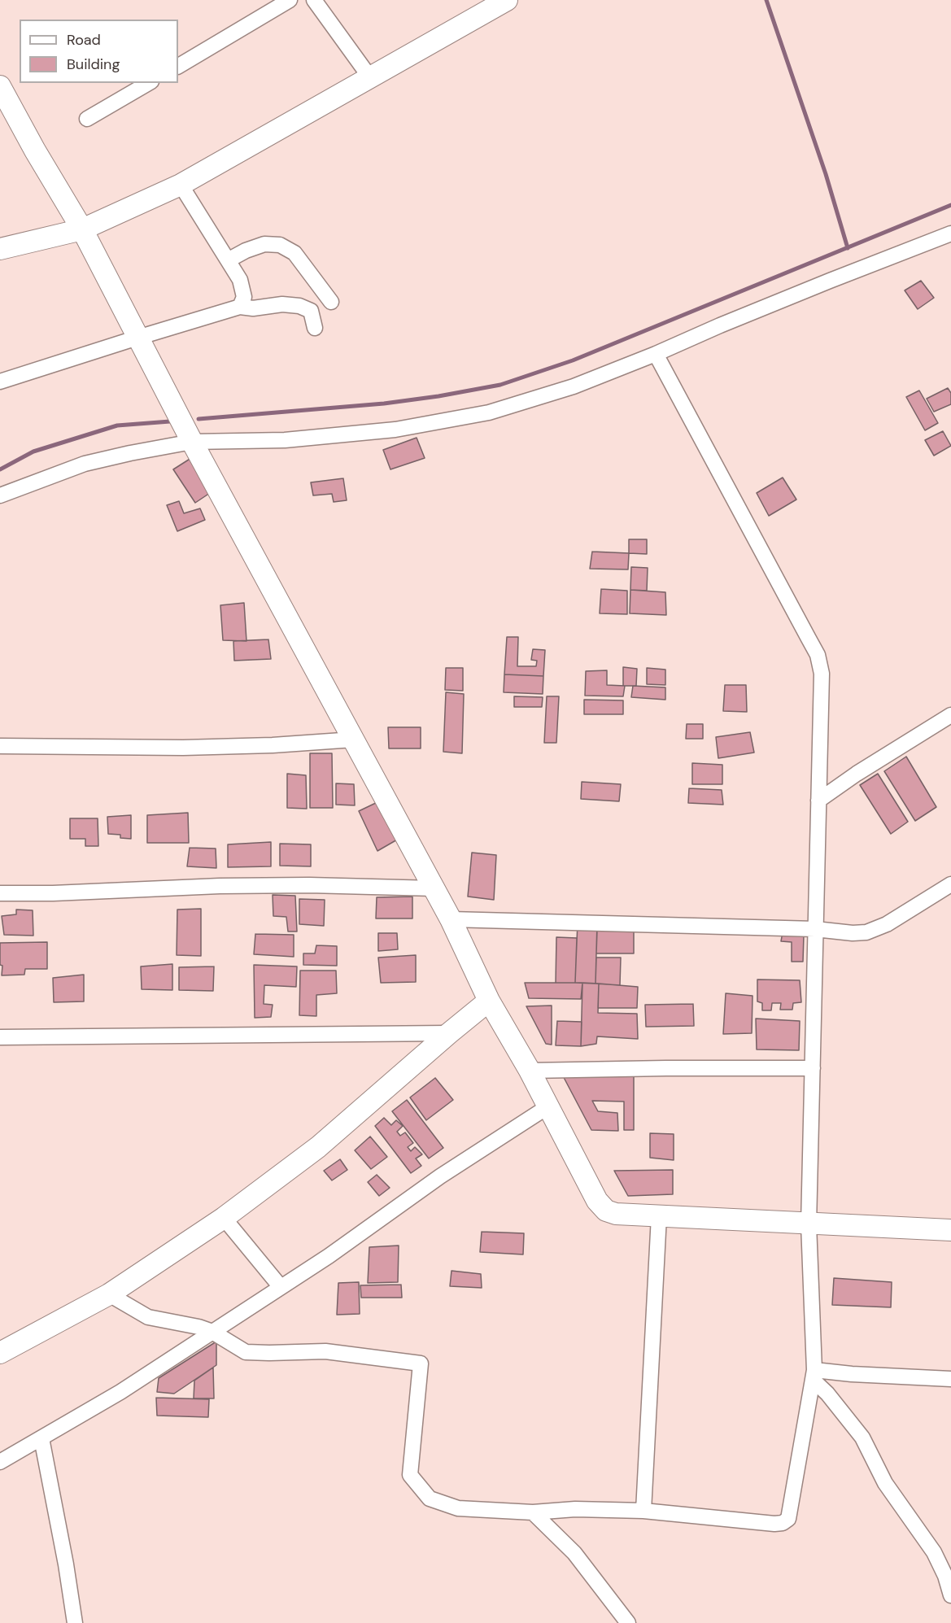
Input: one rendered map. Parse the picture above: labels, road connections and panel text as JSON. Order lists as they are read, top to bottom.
{
  "legend": ["Road", "Building"]
}
